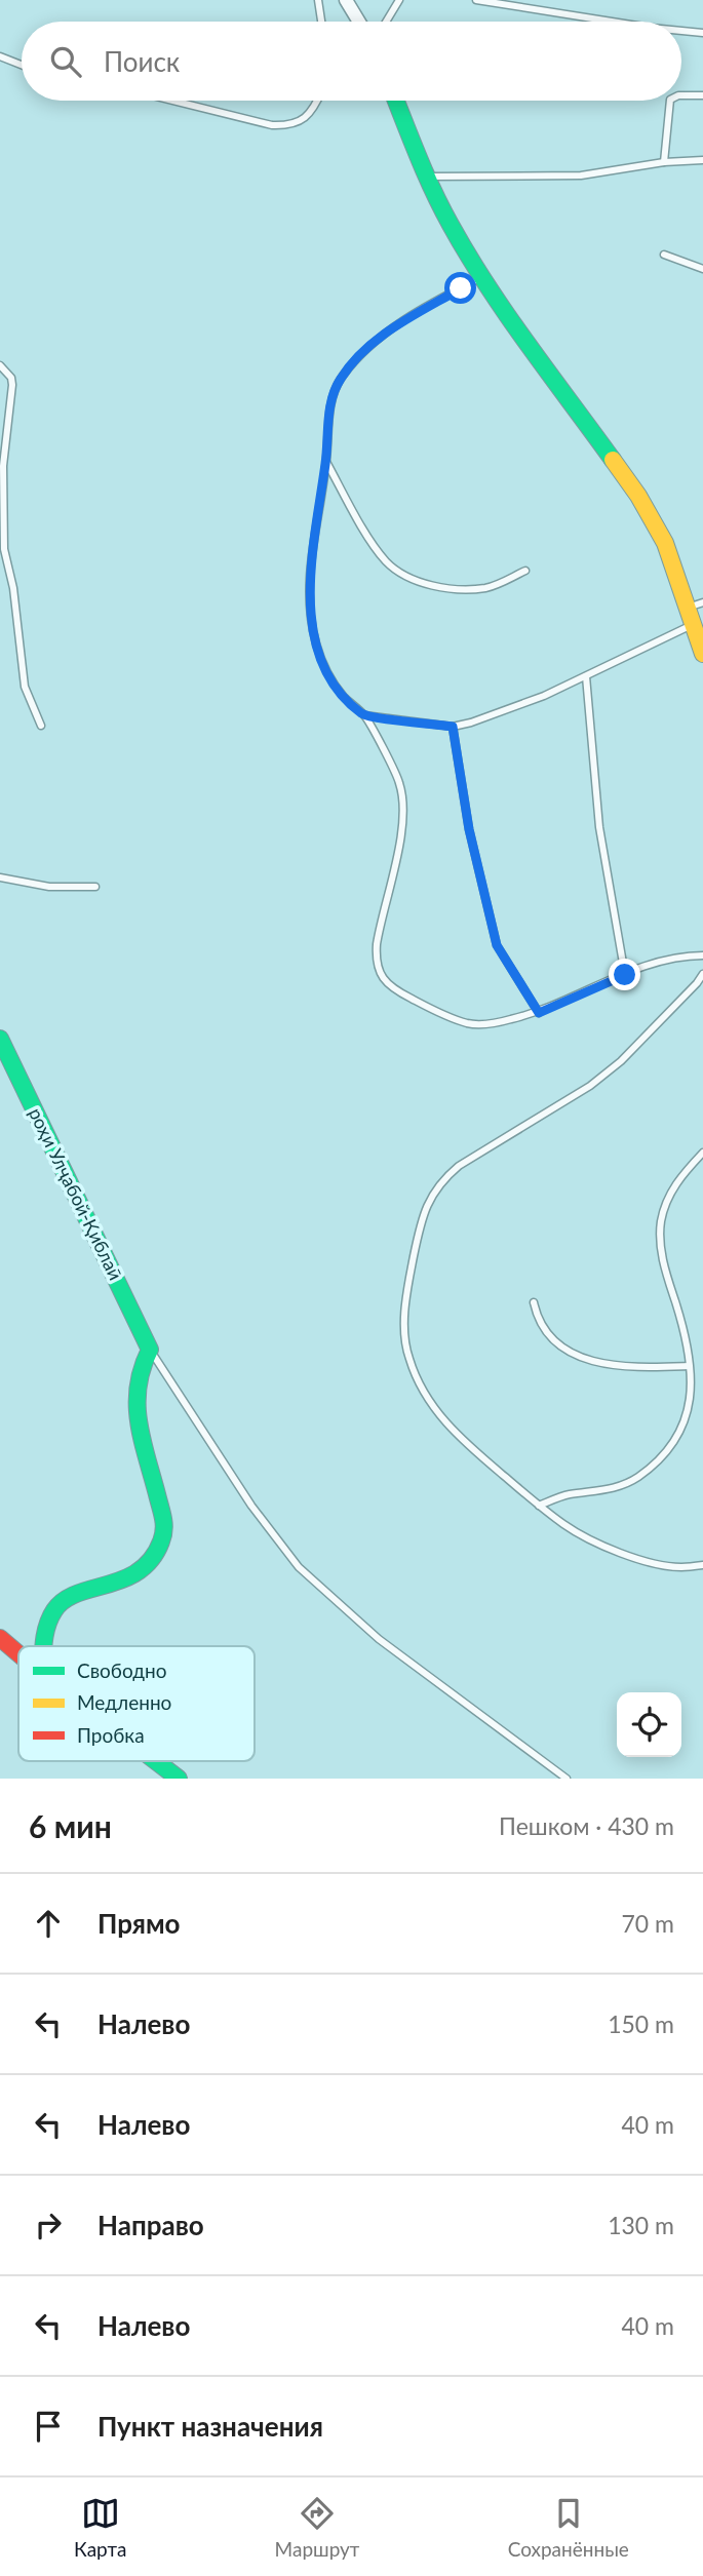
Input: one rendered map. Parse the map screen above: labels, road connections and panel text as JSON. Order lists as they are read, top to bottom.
{
  "streets": {
    "street": ["роҳи Улҷабой-Қиблаӣ"]
  },
  "legend": ["Свободно", "Медленно", "Пробка"],
  "page": {
    "search": "Поиск",
    "heading": ["6 мин", "Пешком · 430 m"],
    "list": [
      ["Прямо", "70 m"],
      ["Налево", "150 m"],
      ["Налево", "40 m"],
      ["Направо", "130 m"],
      ["Налево", "40 m"],
      "Пункт назначения"
    ],
    "nav": ["Карта", "Маршрут", "Сохранённые"]
  }
}
